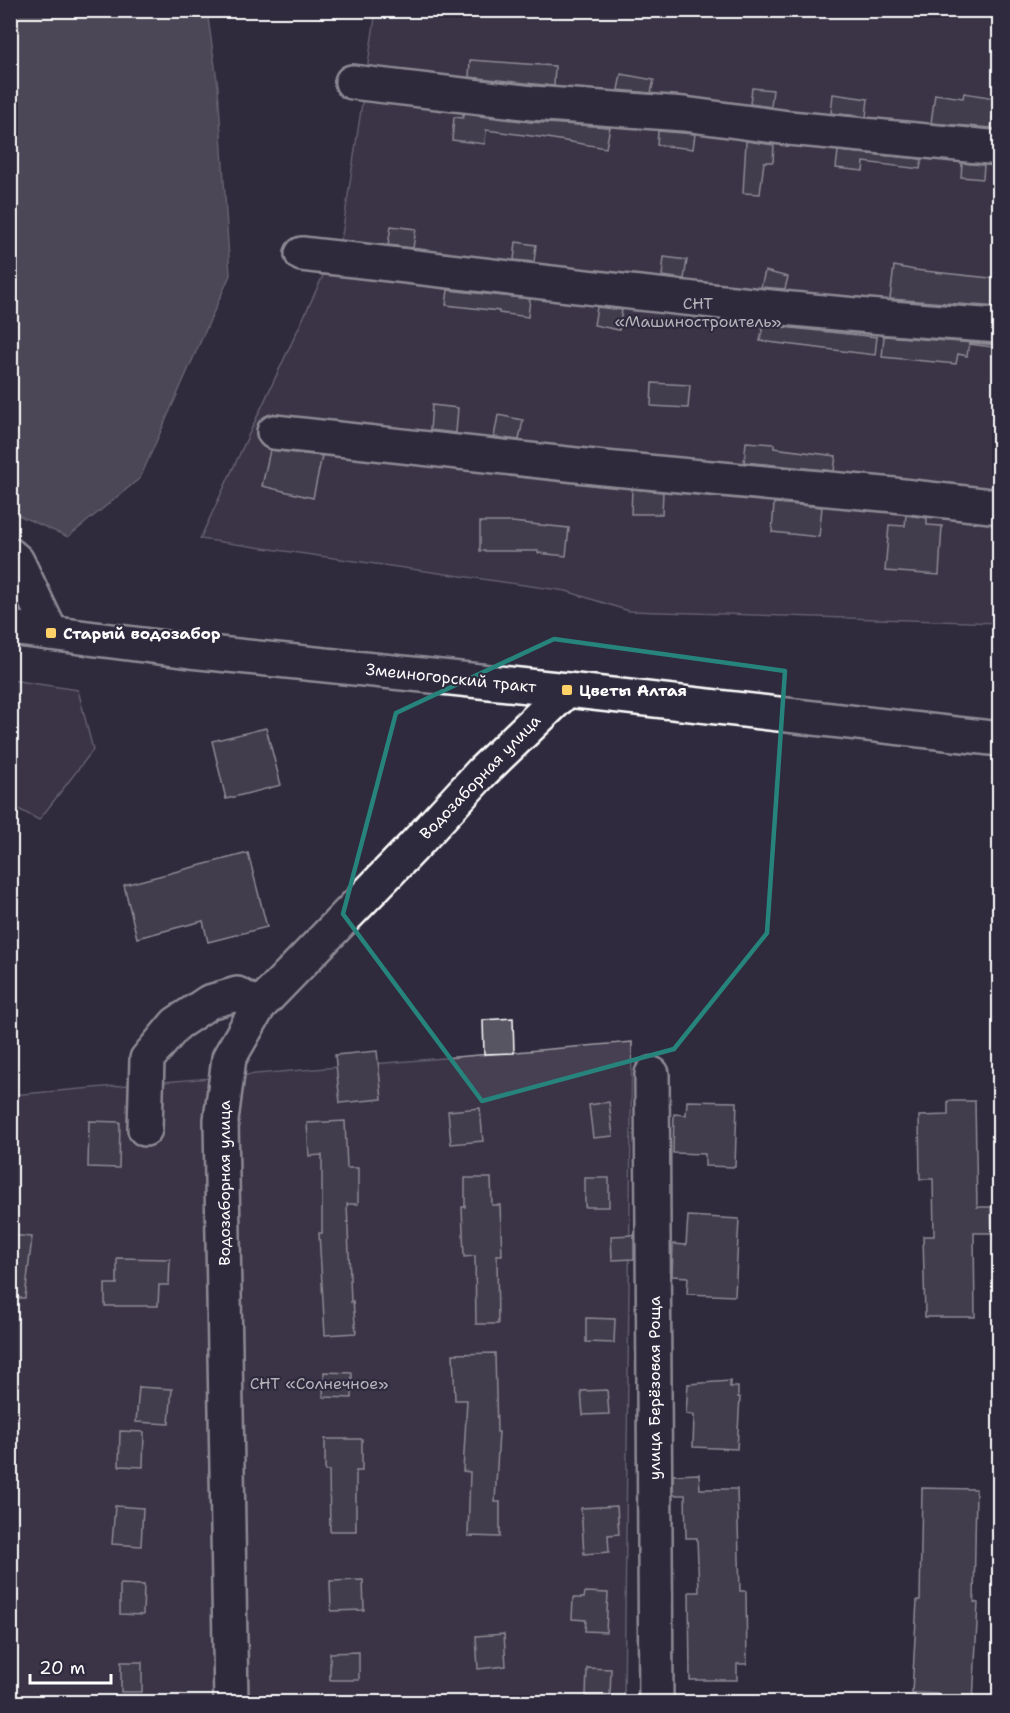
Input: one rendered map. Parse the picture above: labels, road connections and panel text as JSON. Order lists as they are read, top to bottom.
{
  "streets": {
    "main road": ["Змеиногорский тракт", "Водозаборная улица", "улица Берёзовая Роща"]
  },
  "crossings": [
    ["Змеиногорский тракт", "Водозаборная улица"]
  ],
  "parks": ["СНТ «Машиностроитель»", "СНТ «Солнечное»"],
  "places": {
    "transit": ["Старый водозабор", "Цветы Алтая"]
  },
  "scale_bar": "20 m"
}
